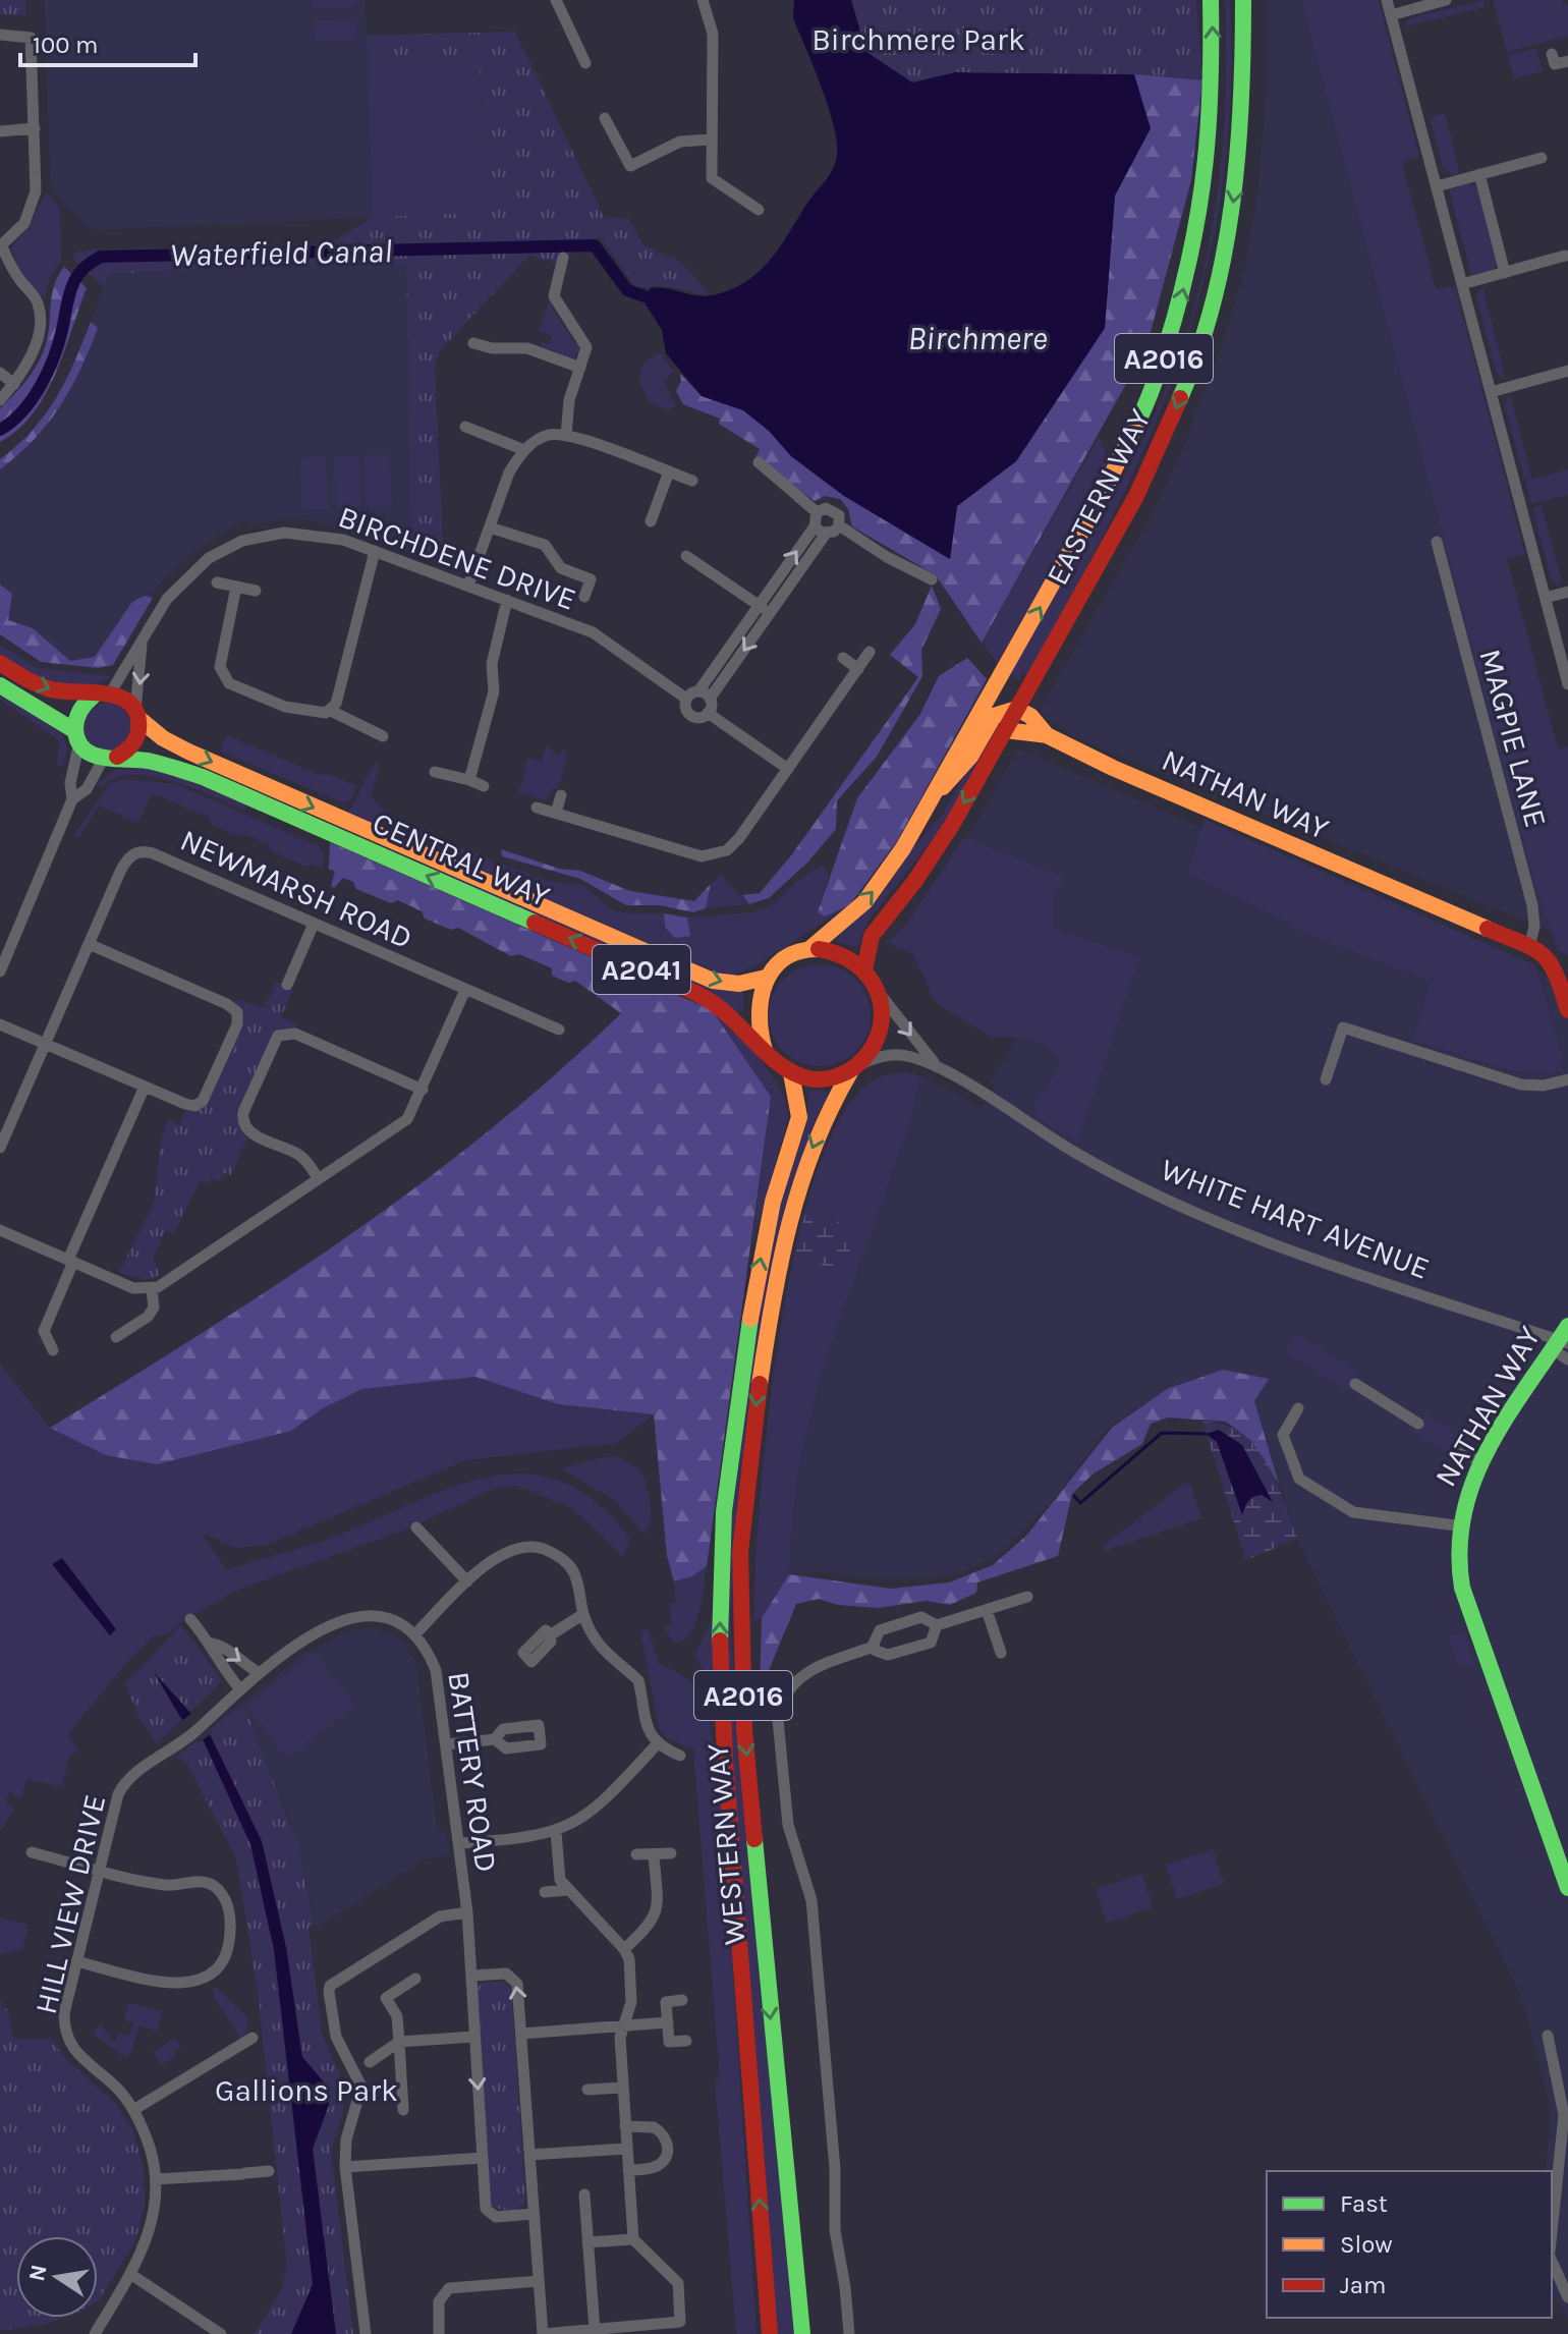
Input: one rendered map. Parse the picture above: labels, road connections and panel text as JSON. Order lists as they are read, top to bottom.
{
  "streets": {
    "main road": [
      "A2016",
      "EASTERN WAY",
      "NATHAN WAY",
      "CENTRAL WAY",
      "A2041",
      "WESTERN WAY"
    ],
    "street": [
      "BIRCHDENE DRIVE",
      "MAGPIE LANE",
      "NEWMARSH ROAD",
      "WHITE HART AVENUE",
      "BATTERY ROAD",
      "HILL VIEW DRIVE"
    ]
  },
  "crossings": [
    ["EASTERN WAY", "NATHAN WAY"],
    ["EASTERN WAY", "CENTRAL WAY"],
    ["EASTERN WAY", "WHITE HART AVENUE"],
    ["EASTERN WAY", "WESTERN WAY"],
    ["BIRCHDENE DRIVE", "CENTRAL WAY"],
    ["MAGPIE LANE", "NATHAN WAY"],
    ["NATHAN WAY", "WHITE HART AVENUE"],
    ["CENTRAL WAY", "WHITE HART AVENUE"],
    ["CENTRAL WAY", "WESTERN WAY"],
    ["WHITE HART AVENUE", "WESTERN WAY"]
  ],
  "water": ["Waterfield Canal", "Birchmere"],
  "parks": ["Birchmere Park", "Gallions Park"],
  "legend": ["Fast", "Slow", "Jam"],
  "scale_bar": "100 m",
  "north": "left"
}
